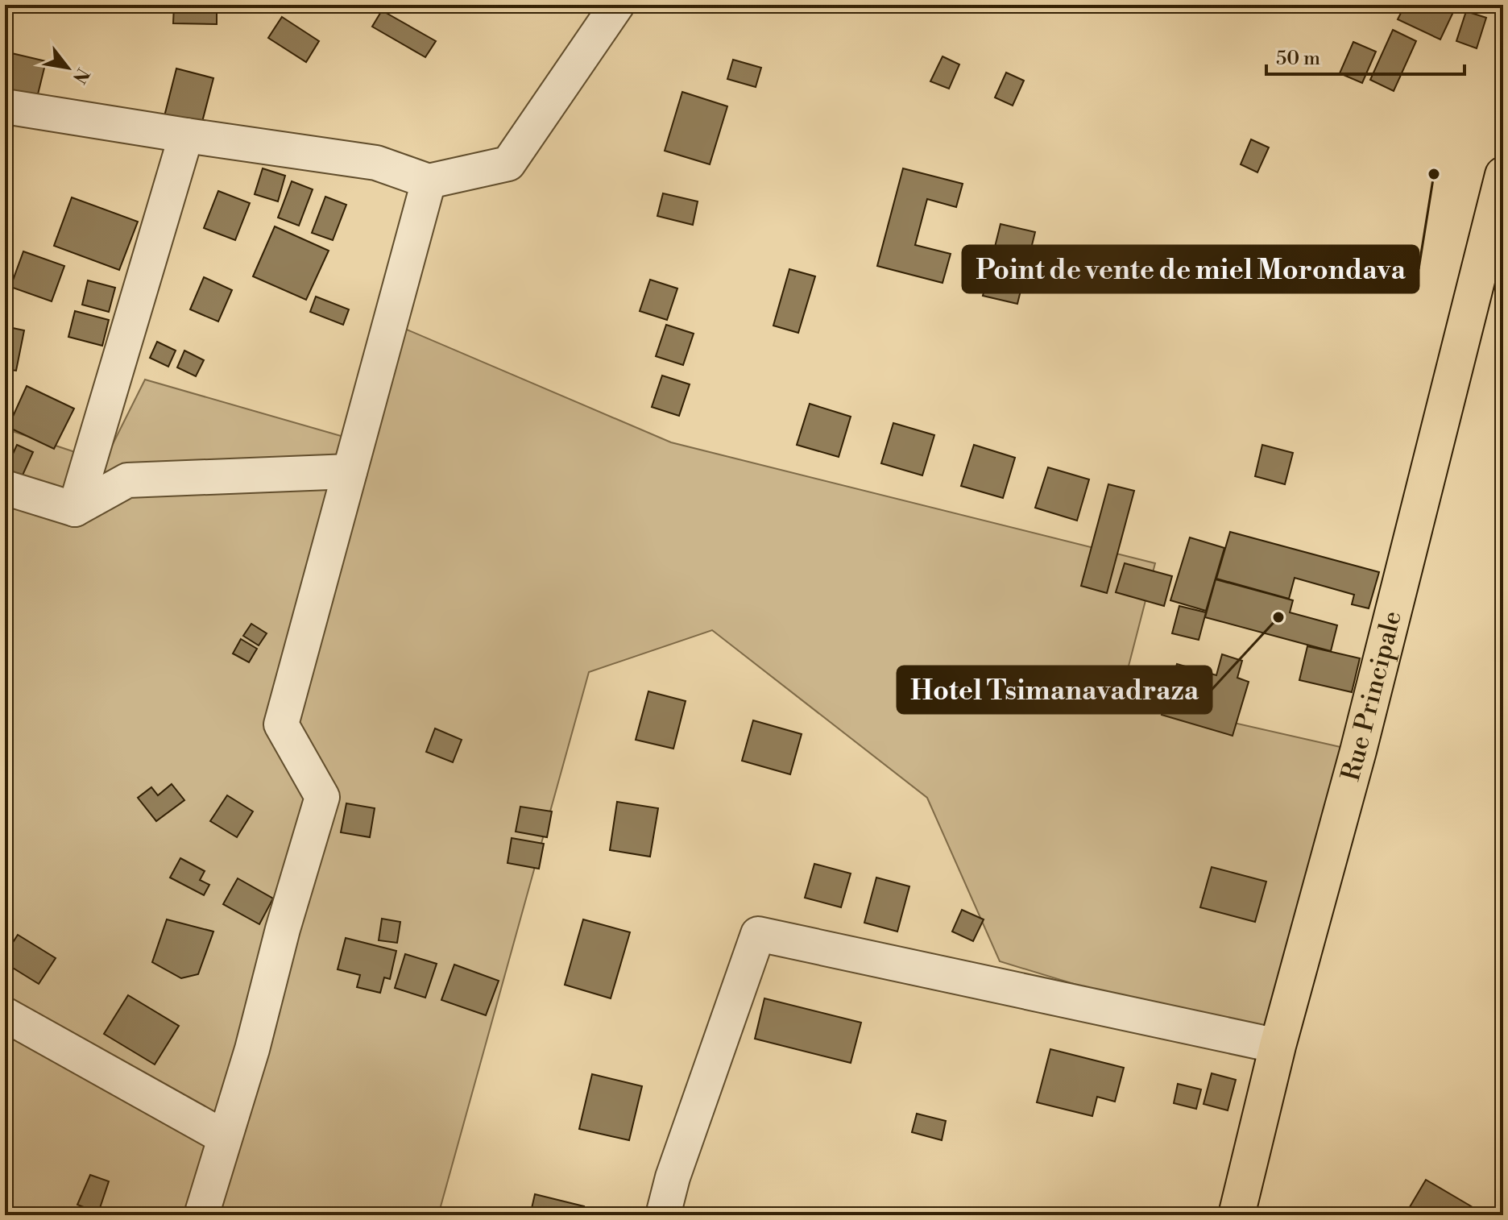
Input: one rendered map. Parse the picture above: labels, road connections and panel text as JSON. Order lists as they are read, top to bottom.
{
  "streets": {
    "main road": ["Rue Principale"]
  },
  "places": ["Point de vente de miel Morondava", "Hotel Tsimanavadraza"],
  "scale_bar": "50 m",
  "north": "bottom right"
}
